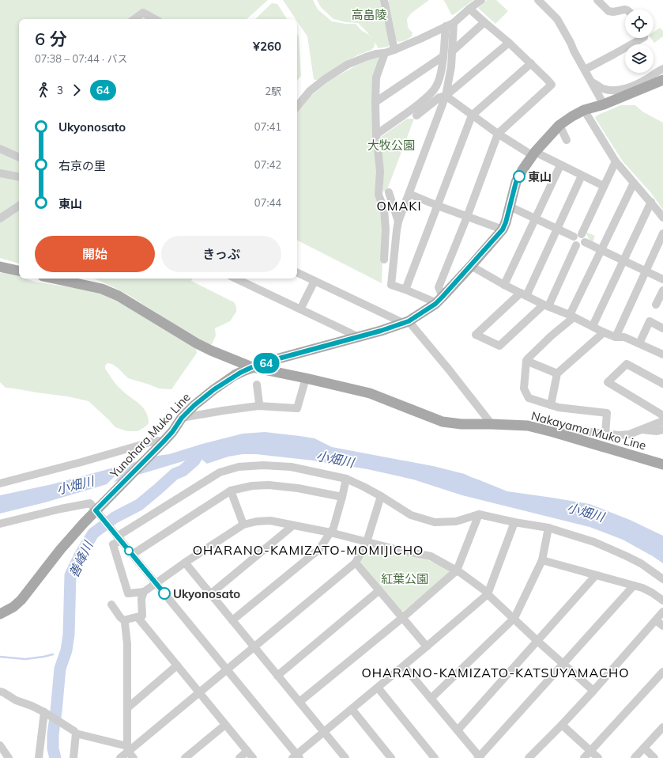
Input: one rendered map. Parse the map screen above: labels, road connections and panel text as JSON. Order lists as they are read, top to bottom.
{
  "streets": {
    "main road": ["Nakayama Muko Line", "Yunohara Muko Line"]
  },
  "crossings": [
    ["Nakayama Muko Line", "Yunohara Muko Line"]
  ],
  "districts": ["OMAKI", "OHARANO-KAMIZATO-MOMIJICHO", "OHARANO-KAMIZATO-KATSUYAMACHO"],
  "water": ["小畑川", "善峰川"],
  "parks": ["高畠陵", "大牧公園", "紅葉公園"],
  "places": ["東山", "Ukyonosato"],
  "lines": ["bus line 64"],
  "page": {
    "on_map": "64",
    "heading": ["6 分", "07:38 – 07:44 · バス", "¥260"],
    "legs": ["3", "64", "2駅"],
    "list": [
      {
        "name": "Ukyonosato",
        "value": "07:41"
      },
      {
        "name": "右京の里",
        "value": "07:42"
      },
      {
        "name": "東山",
        "value": "07:44"
      }
    ],
    "buttons": ["開始", "きっぷ"]
  }
}
